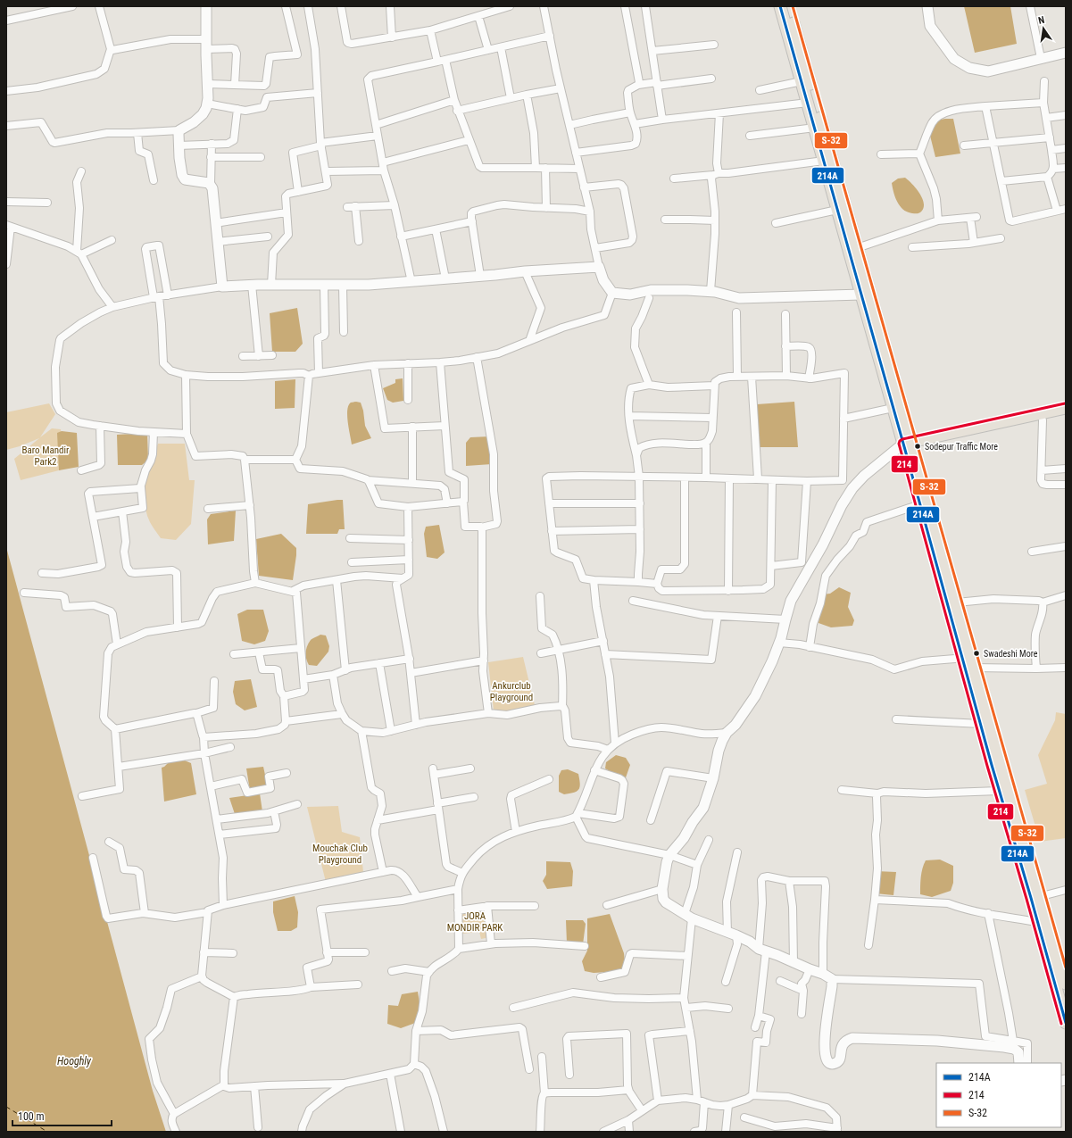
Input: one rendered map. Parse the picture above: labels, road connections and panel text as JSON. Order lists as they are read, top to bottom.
{
  "water": ["Hooghly"],
  "parks": [
    "Baro Mandir Park2",
    "Ankurclub Playground",
    "Mouchak Club Playground",
    "JORA MONDIR PARK"
  ],
  "places": ["Sodepur Traffic More", "Swadeshi More"],
  "lines": ["transit line 214A", "transit line S-32", "transit line 214"],
  "legend": ["214A", "214", "S-32"],
  "scale_bar": "100 m",
  "north": "top"
}
